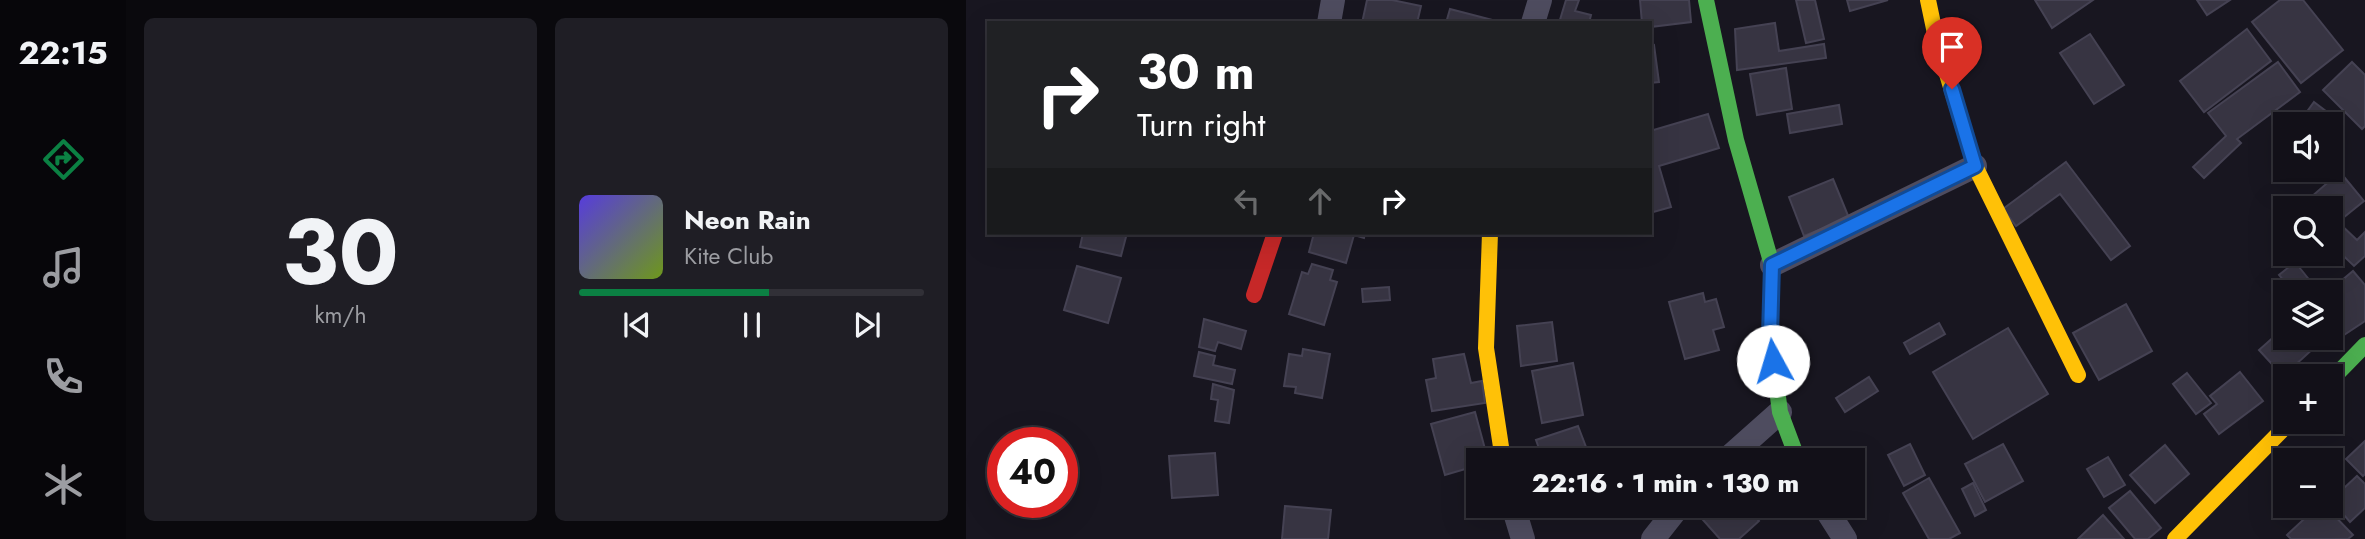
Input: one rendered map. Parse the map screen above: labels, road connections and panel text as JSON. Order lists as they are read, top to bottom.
{
  "page": {
    "tabs": "22:15",
    "tile": ["30", "km/h"],
    "turn": ["30 m", "Turn right"],
    "map_buttons": ["+", "−"],
    "song": ["Neon Rain", "Kite Club"],
    "limit": "40",
    "trip": "22:16 · 1 min · 130 m"
  }
}
